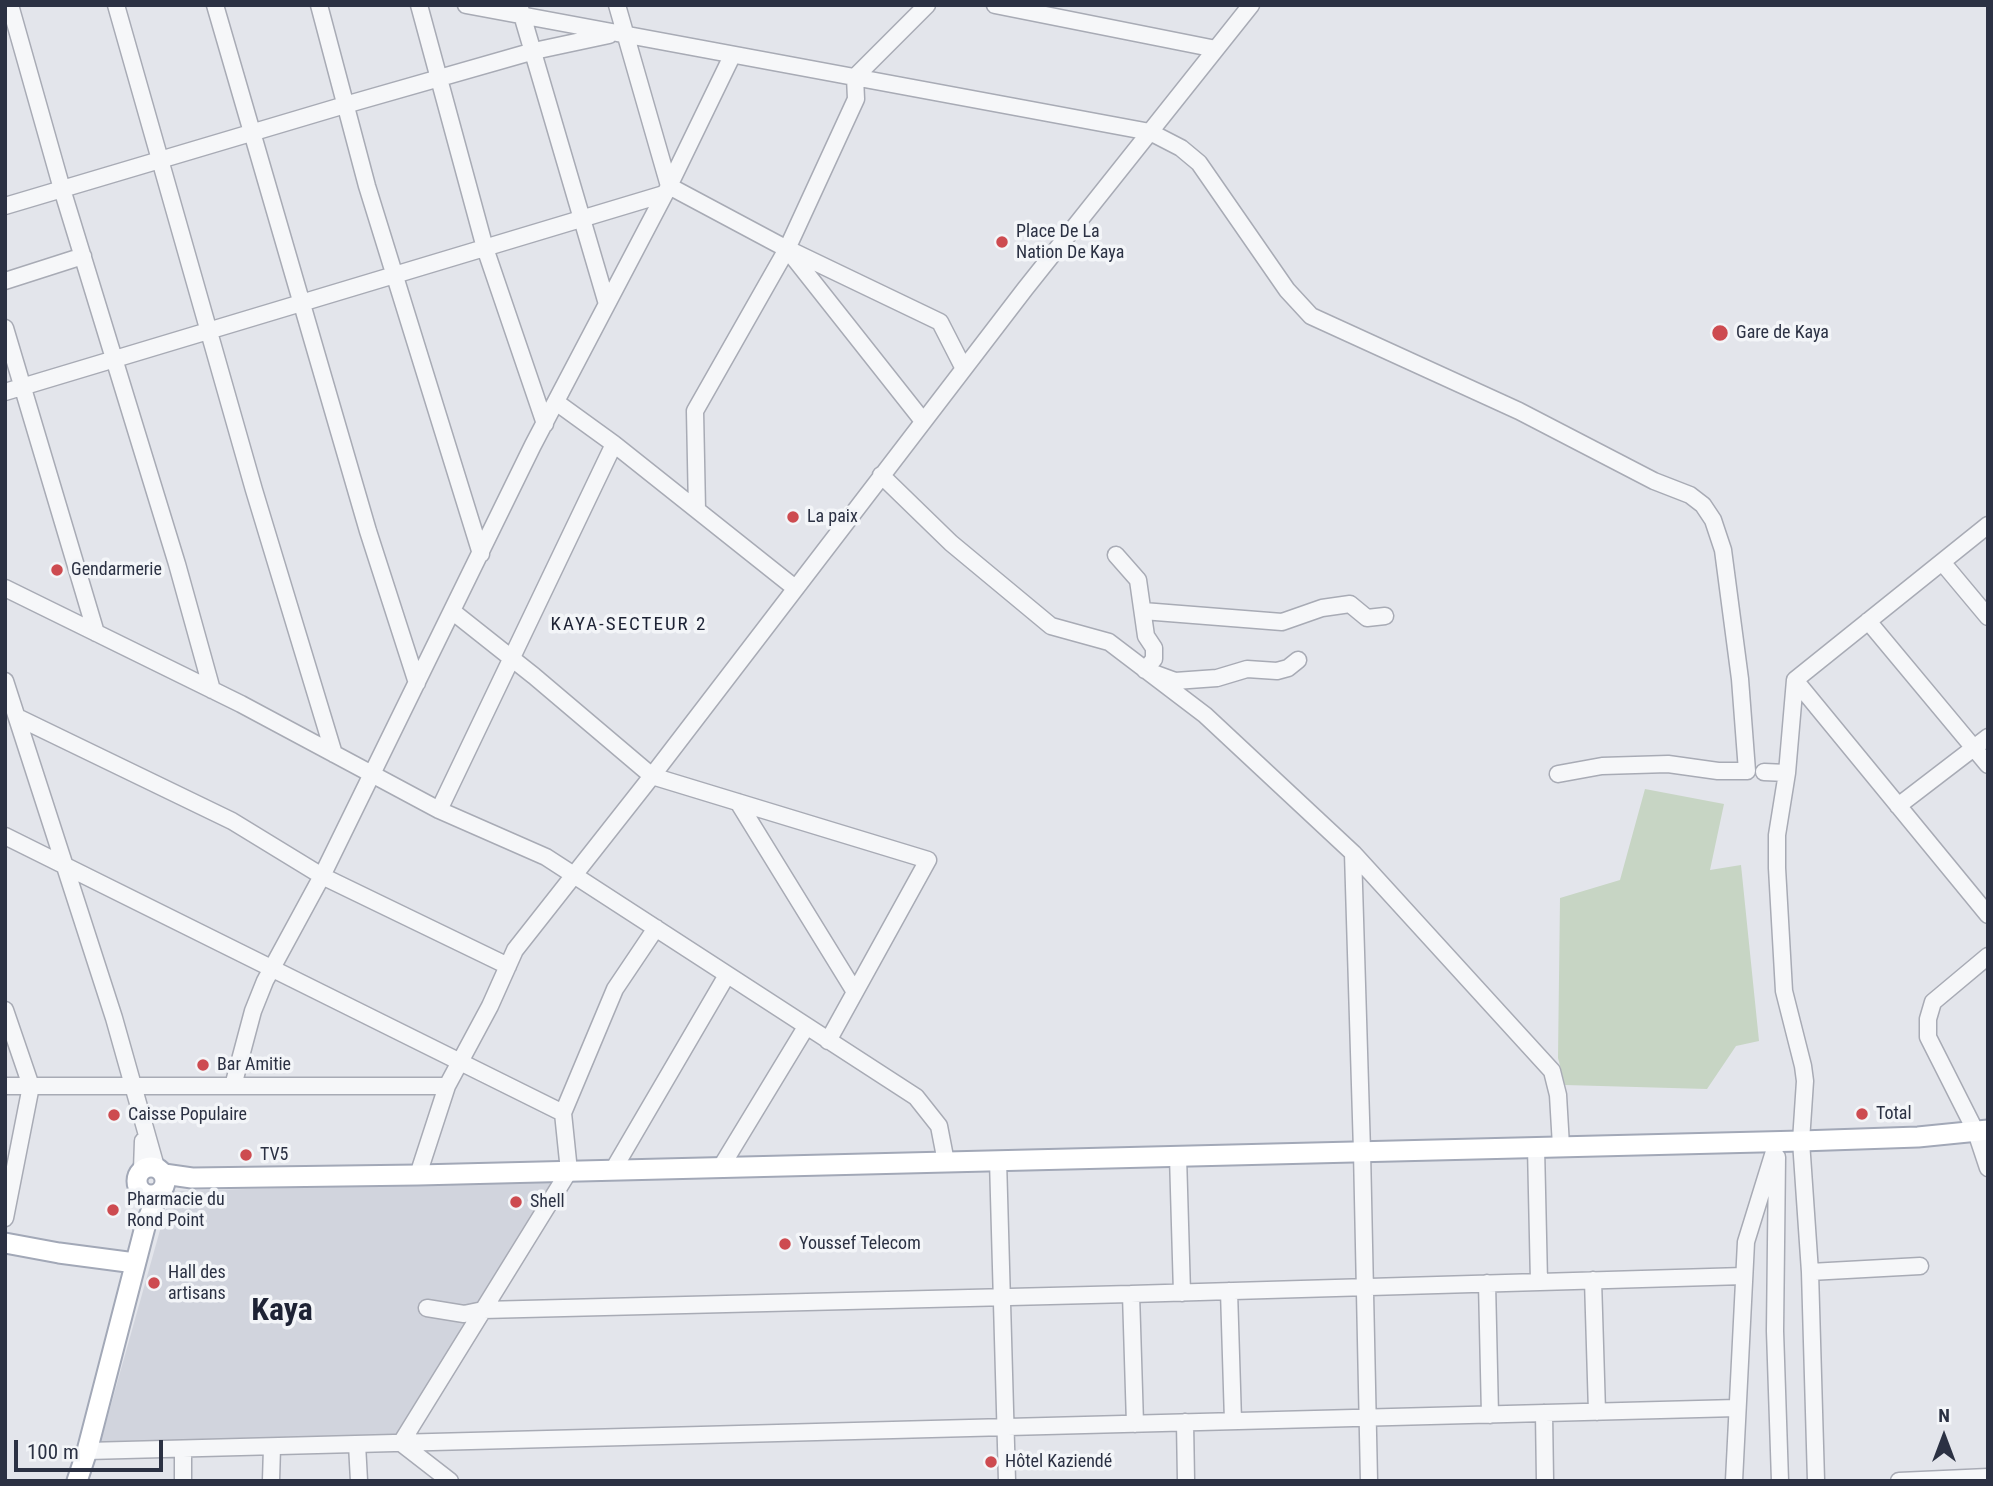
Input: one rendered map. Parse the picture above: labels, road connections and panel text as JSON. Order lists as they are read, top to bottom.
{
  "districts": ["KAYA-SECTEUR 2", "Kaya"],
  "places": [
    "Place De La Nation De Kaya",
    "Gare de Kaya",
    "La paix",
    "Gendarmerie",
    "Bar Amitie",
    "Total",
    "Caisse Populaire",
    "TV5",
    "Shell",
    "Pharmacie du Rond Point",
    "Youssef Telecom",
    "Hall des artisans",
    "Hôtel Kaziendé"
  ],
  "scale_bar": "100 m",
  "north": "top"
}
